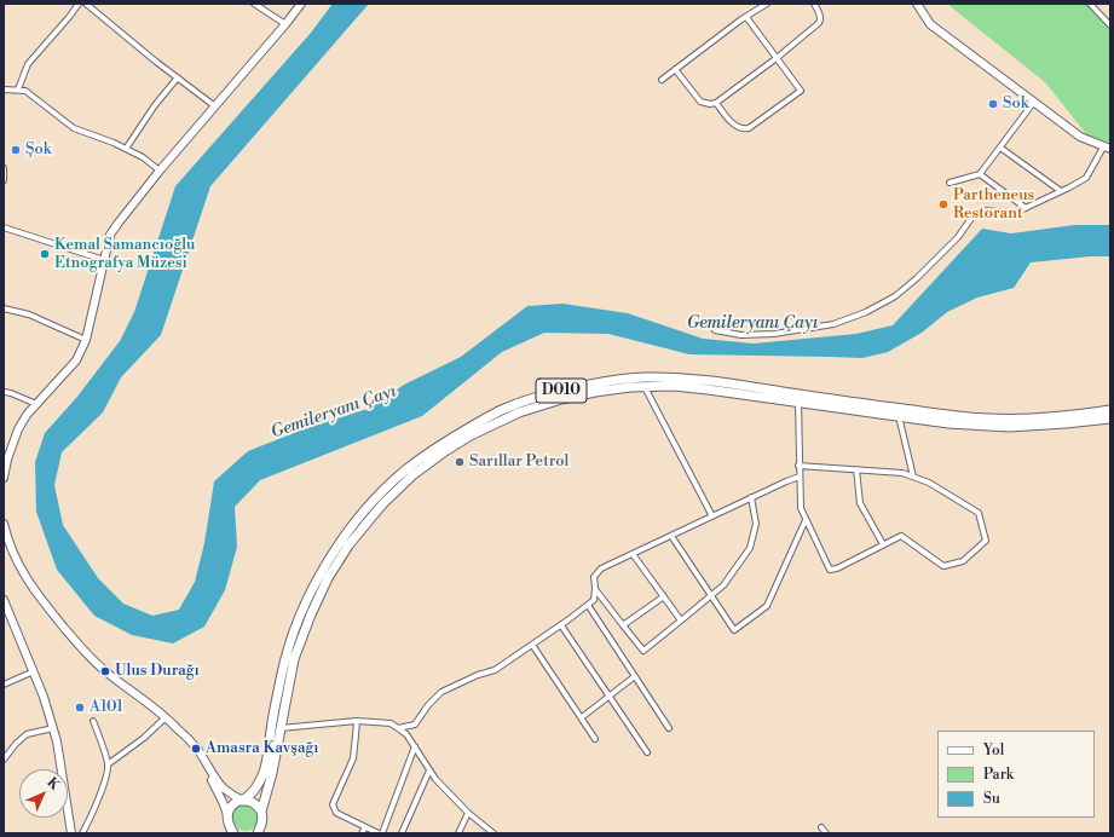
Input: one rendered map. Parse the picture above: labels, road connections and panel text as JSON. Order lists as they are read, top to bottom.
{
  "streets": {
    "highway": ["D010"]
  },
  "water": ["Gemileryanı Çayı"],
  "places": [
    "Sok",
    "Şok",
    "Partheneus Restorant",
    "Kemal Samancıoğlu Etnografya Müzesi",
    "Sarıllar Petrol",
    "Ulus Durağı",
    "A101",
    "Amasra Kavşağı"
  ],
  "legend": ["Yol", "Park", "Su"],
  "north": "top right"
}
